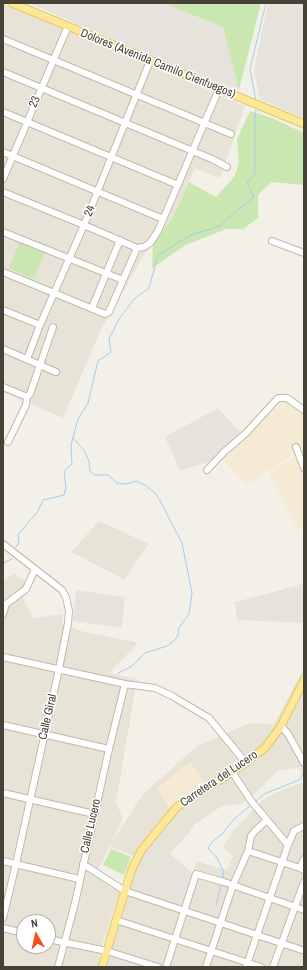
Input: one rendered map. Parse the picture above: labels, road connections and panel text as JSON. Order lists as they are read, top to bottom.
{
  "streets": {
    "main road": ["Dolores (Avenida Camilo Cienfuegos)", "Carretera del Lucero"],
    "street": [
      "23",
      "24",
      "Calle Giral",
      "Calle Lucero"
    ]
  },
  "crossings": [
    ["Dolores (Avenida Camilo Cienfuegos)", "23"],
    ["Dolores (Avenida Camilo Cienfuegos)", "24"]
  ],
  "north": "top"
}
